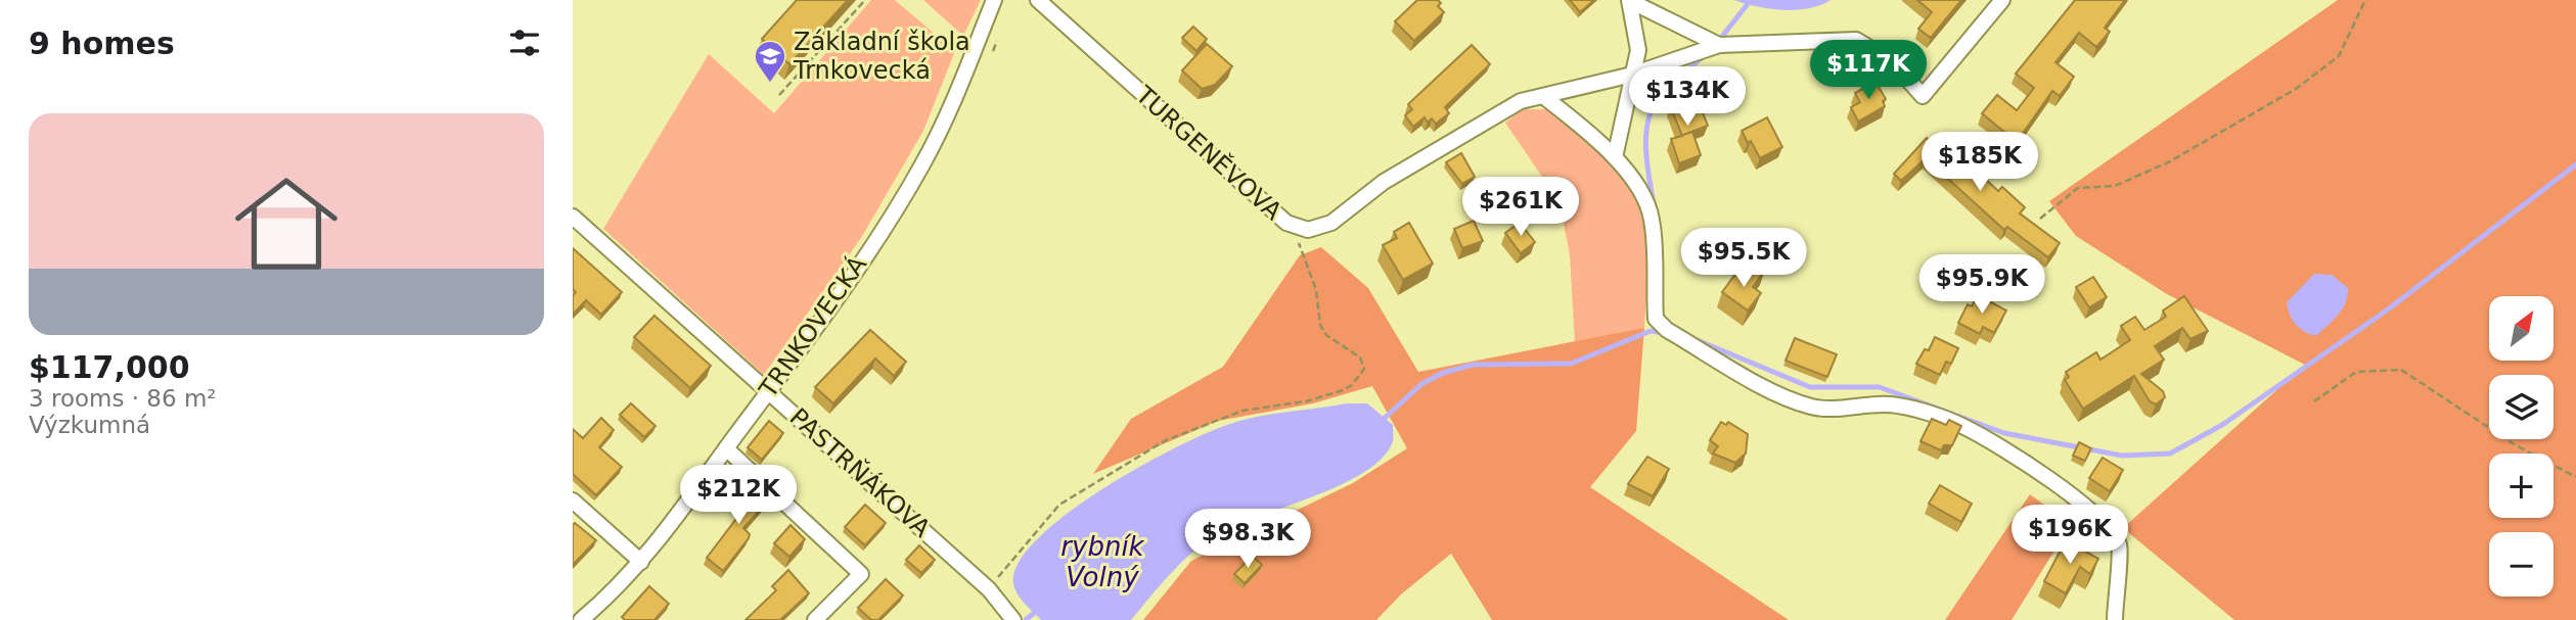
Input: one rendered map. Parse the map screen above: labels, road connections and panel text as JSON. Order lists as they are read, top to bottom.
{
  "streets": {
    "street": ["TURGENĚVOVA", "TRNKOVECKÁ", "PASTRŇÁKOVA"]
  },
  "crossings": [
    ["TRNKOVECKÁ", "PASTRŇÁKOVA"]
  ],
  "water": ["rybník Volný"],
  "places": {
    "school or university": ["Základní škola Trnkovecká"]
  },
  "north": "top right",
  "page": {
    "heading": "9 homes",
    "price": [
      "$117K",
      "$134K",
      "$185K",
      "$261K",
      "$95.5K",
      "$95.9K",
      "$212K",
      "$196K",
      "$98.3K"
    ],
    "list": [
      {
        "name": "$117,000",
        "note": "3 rooms · 86 m² · Výzkumná"
      }
    ],
    "map_buttons": ["+", "−"]
  }
}
